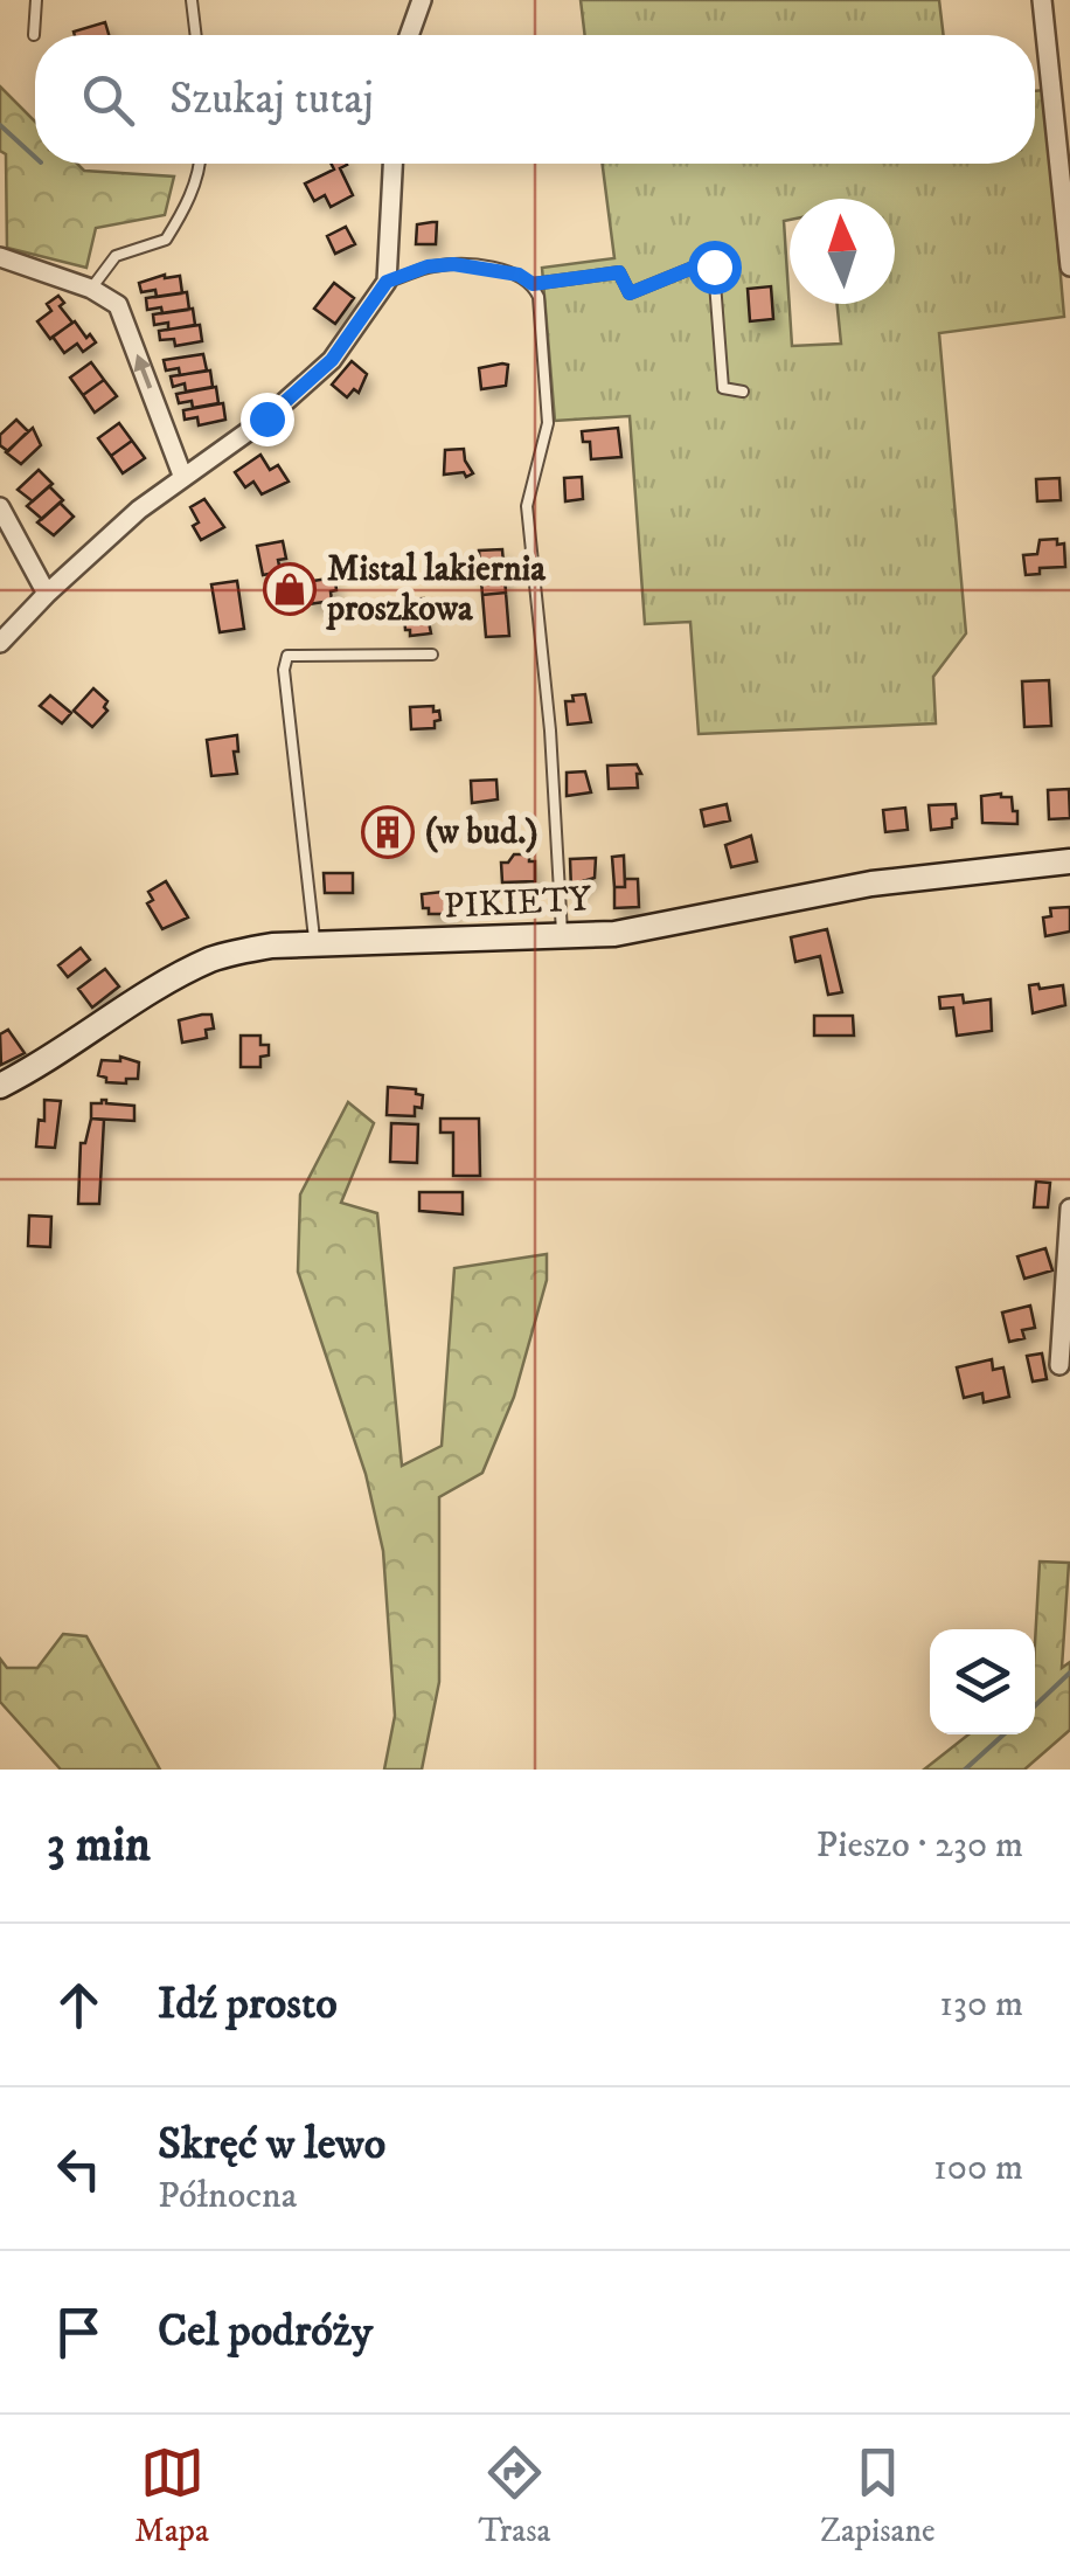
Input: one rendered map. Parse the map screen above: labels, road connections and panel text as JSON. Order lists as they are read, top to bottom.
{
  "streets": {
    "street": ["PIKIETY"]
  },
  "places": {
    "shop": ["Mistal lakiernia proszkowa"],
    "building": ["(w bud.)"]
  },
  "north": "top",
  "page": {
    "search": "Szukaj tutaj",
    "heading": ["3 min", "Pieszo · 230 m"],
    "list": [
      ["Idź prosto", "130 m"],
      ["Skręć w lewo", "Północna", "100 m"],
      "Cel podróży"
    ],
    "nav": ["Mapa", "Trasa", "Zapisane"]
  }
}
